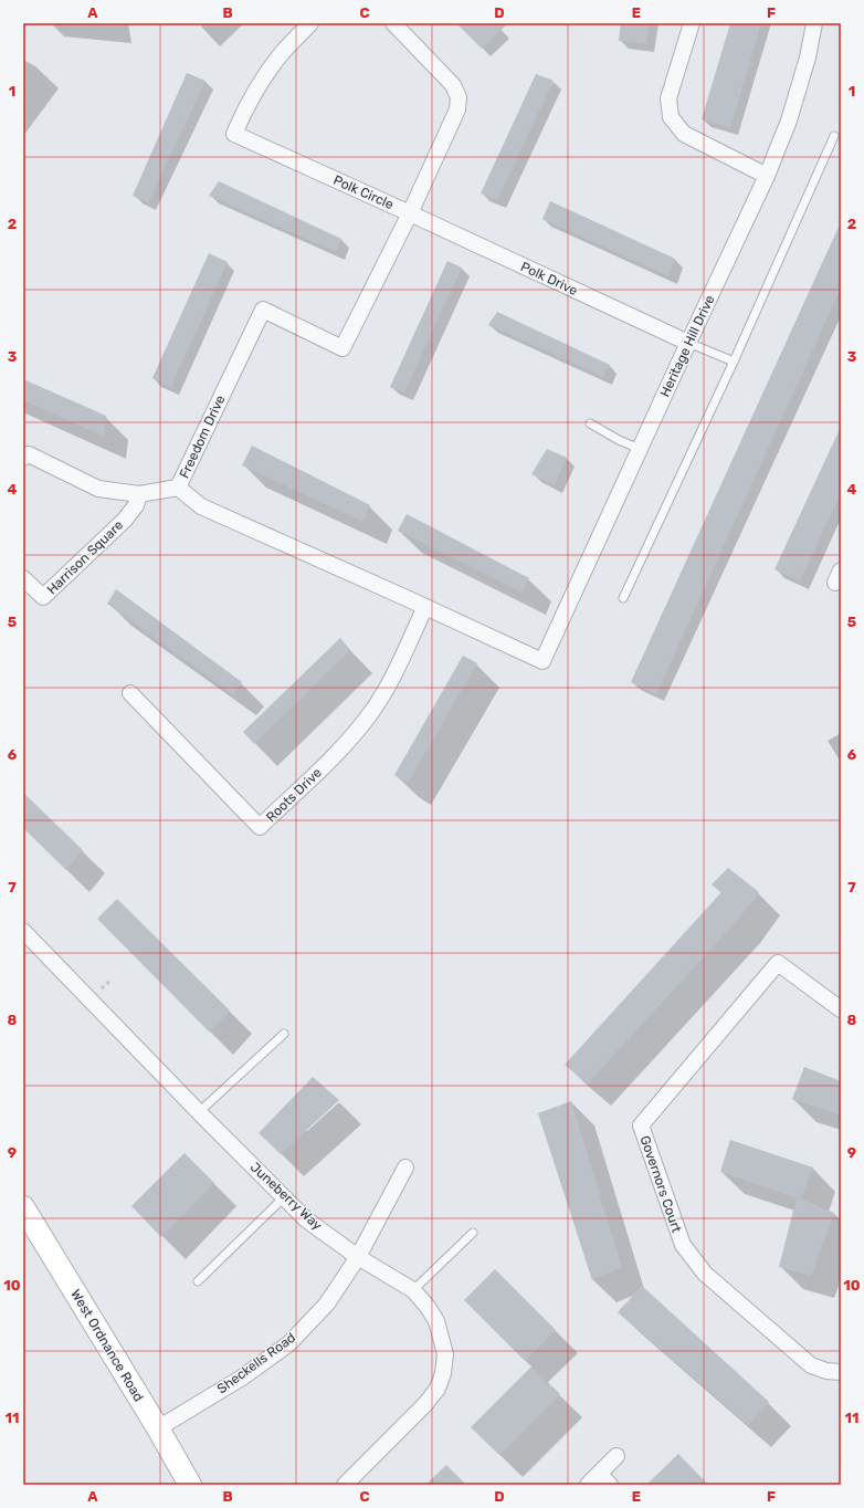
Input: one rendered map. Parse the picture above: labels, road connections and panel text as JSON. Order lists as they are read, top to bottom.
{
  "streets": {
    "main road": ["West Ordnance Road"],
    "street": [
      "Polk Circle",
      "Polk Drive",
      "Heritage Hill Drive",
      "Freedom Drive",
      "Harrison Square",
      "Roots Drive",
      "Governors Court",
      "Juneberry Way",
      "Sheckells Road"
    ]
  },
  "crossings": [
    ["Polk Circle", "Polk Drive"],
    ["Polk Circle", "Freedom Drive"],
    ["Polk Drive", "Heritage Hill Drive"],
    ["Polk Drive", "Freedom Drive"],
    ["Heritage Hill Drive", "Freedom Drive"],
    ["Freedom Drive", "Roots Drive"],
    ["Juneberry Way", "Sheckells Road"],
    ["West Ordnance Road", "Sheckells Road"]
  ],
  "grid": {
    "columns": [
      "A",
      "B",
      "C",
      "D",
      "E",
      "F"
    ],
    "rows": [
      "1",
      "2",
      "3",
      "4",
      "5",
      "6",
      "7",
      "8",
      "9",
      "10",
      "11"
    ]
  }
}
